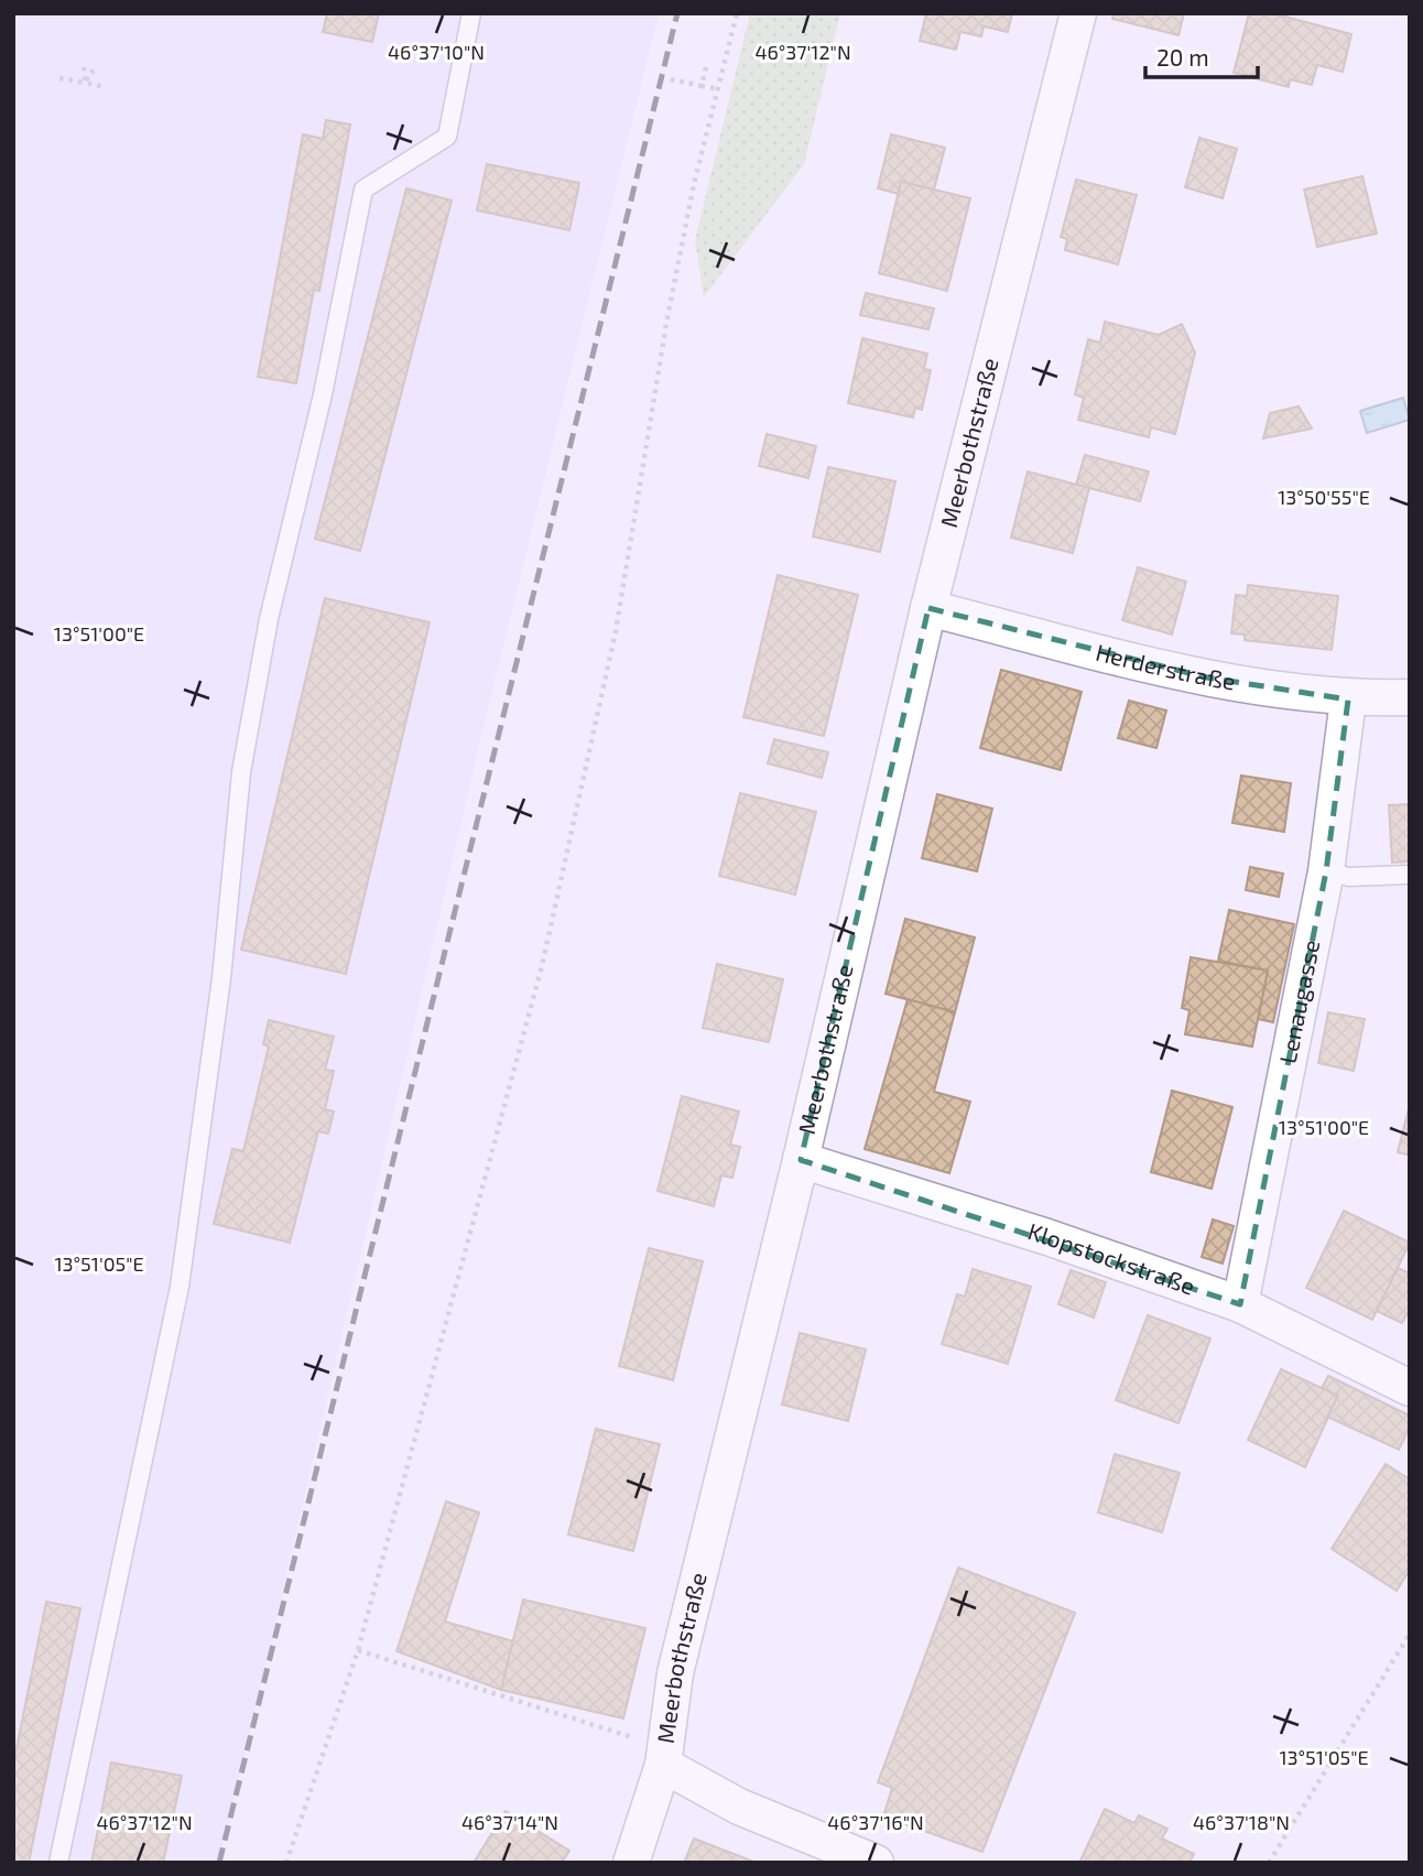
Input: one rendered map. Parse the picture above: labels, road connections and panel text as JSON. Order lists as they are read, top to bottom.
{
  "streets": {
    "street": [
      "Meerbothstraße",
      "Herderstraße",
      "Lenaugasse",
      "Klopstockstraße"
    ]
  },
  "crossings": [
    ["Meerbothstraße", "Herderstraße"],
    ["Meerbothstraße", "Klopstockstraße"],
    ["Herderstraße", "Lenaugasse"],
    ["Lenaugasse", "Klopstockstraße"]
  ],
  "scale_bar": "20 m",
  "coordinates": [
    "46°37'10\"N",
    "46°37'12\"N",
    "13°50'55\"E",
    "13°51'00\"E",
    "13°51'05\"E",
    "46°37'14\"N",
    "46°37'16\"N",
    "46°37'18\"N"
  ]
}
